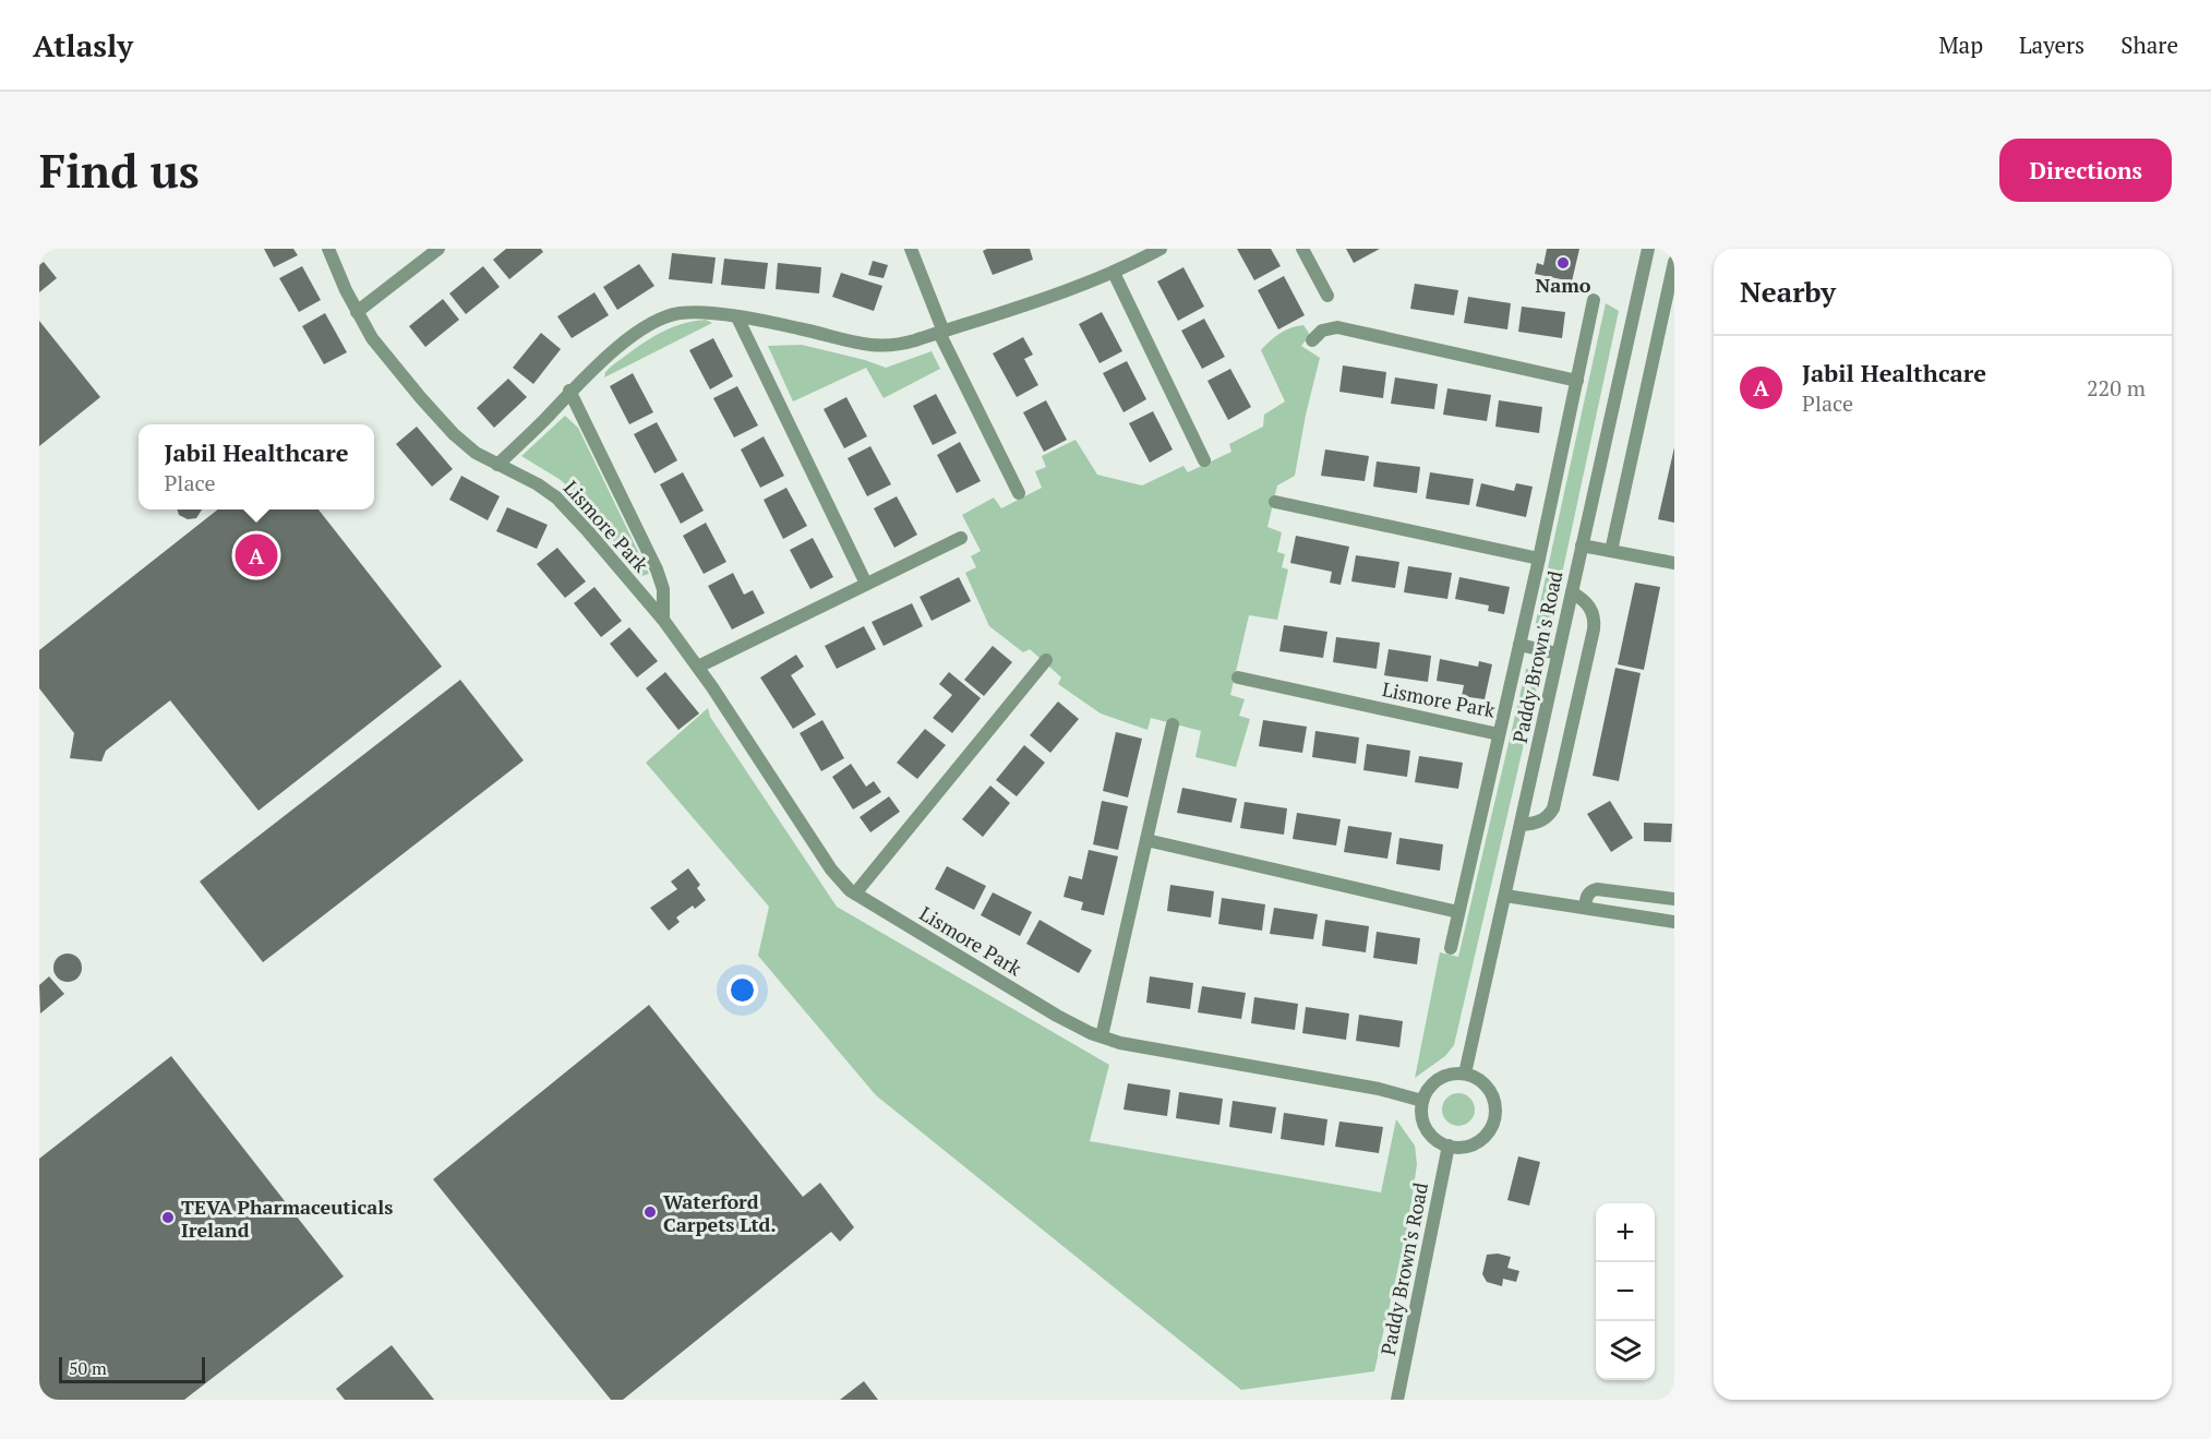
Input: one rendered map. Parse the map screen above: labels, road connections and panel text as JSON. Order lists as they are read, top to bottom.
{
  "streets": {
    "street": ["Lismore Park", "Paddy Brown's Road"]
  },
  "crossings": [
    ["Lismore Park", "Paddy Brown's Road"]
  ],
  "places": ["Namo", "Waterford Carpets Ltd.", "TEVA Pharmaceuticals Ireland"],
  "scale_bar": "50 m",
  "page": {
    "header": "Atlasly",
    "nav": ["Map", "Layers", "Share"],
    "buttons": "Directions",
    "title": "Find us",
    "heading": "Nearby",
    "list": [
      {
        "mark": "A",
        "name": "Jabil Healthcare",
        "note": "Place",
        "value": "220 m"
      }
    ],
    "popup": ["Jabil Healthcare", "Place"],
    "pins": "A",
    "map_buttons": ["+", "−"],
    "scale": "50 m"
  }
}
